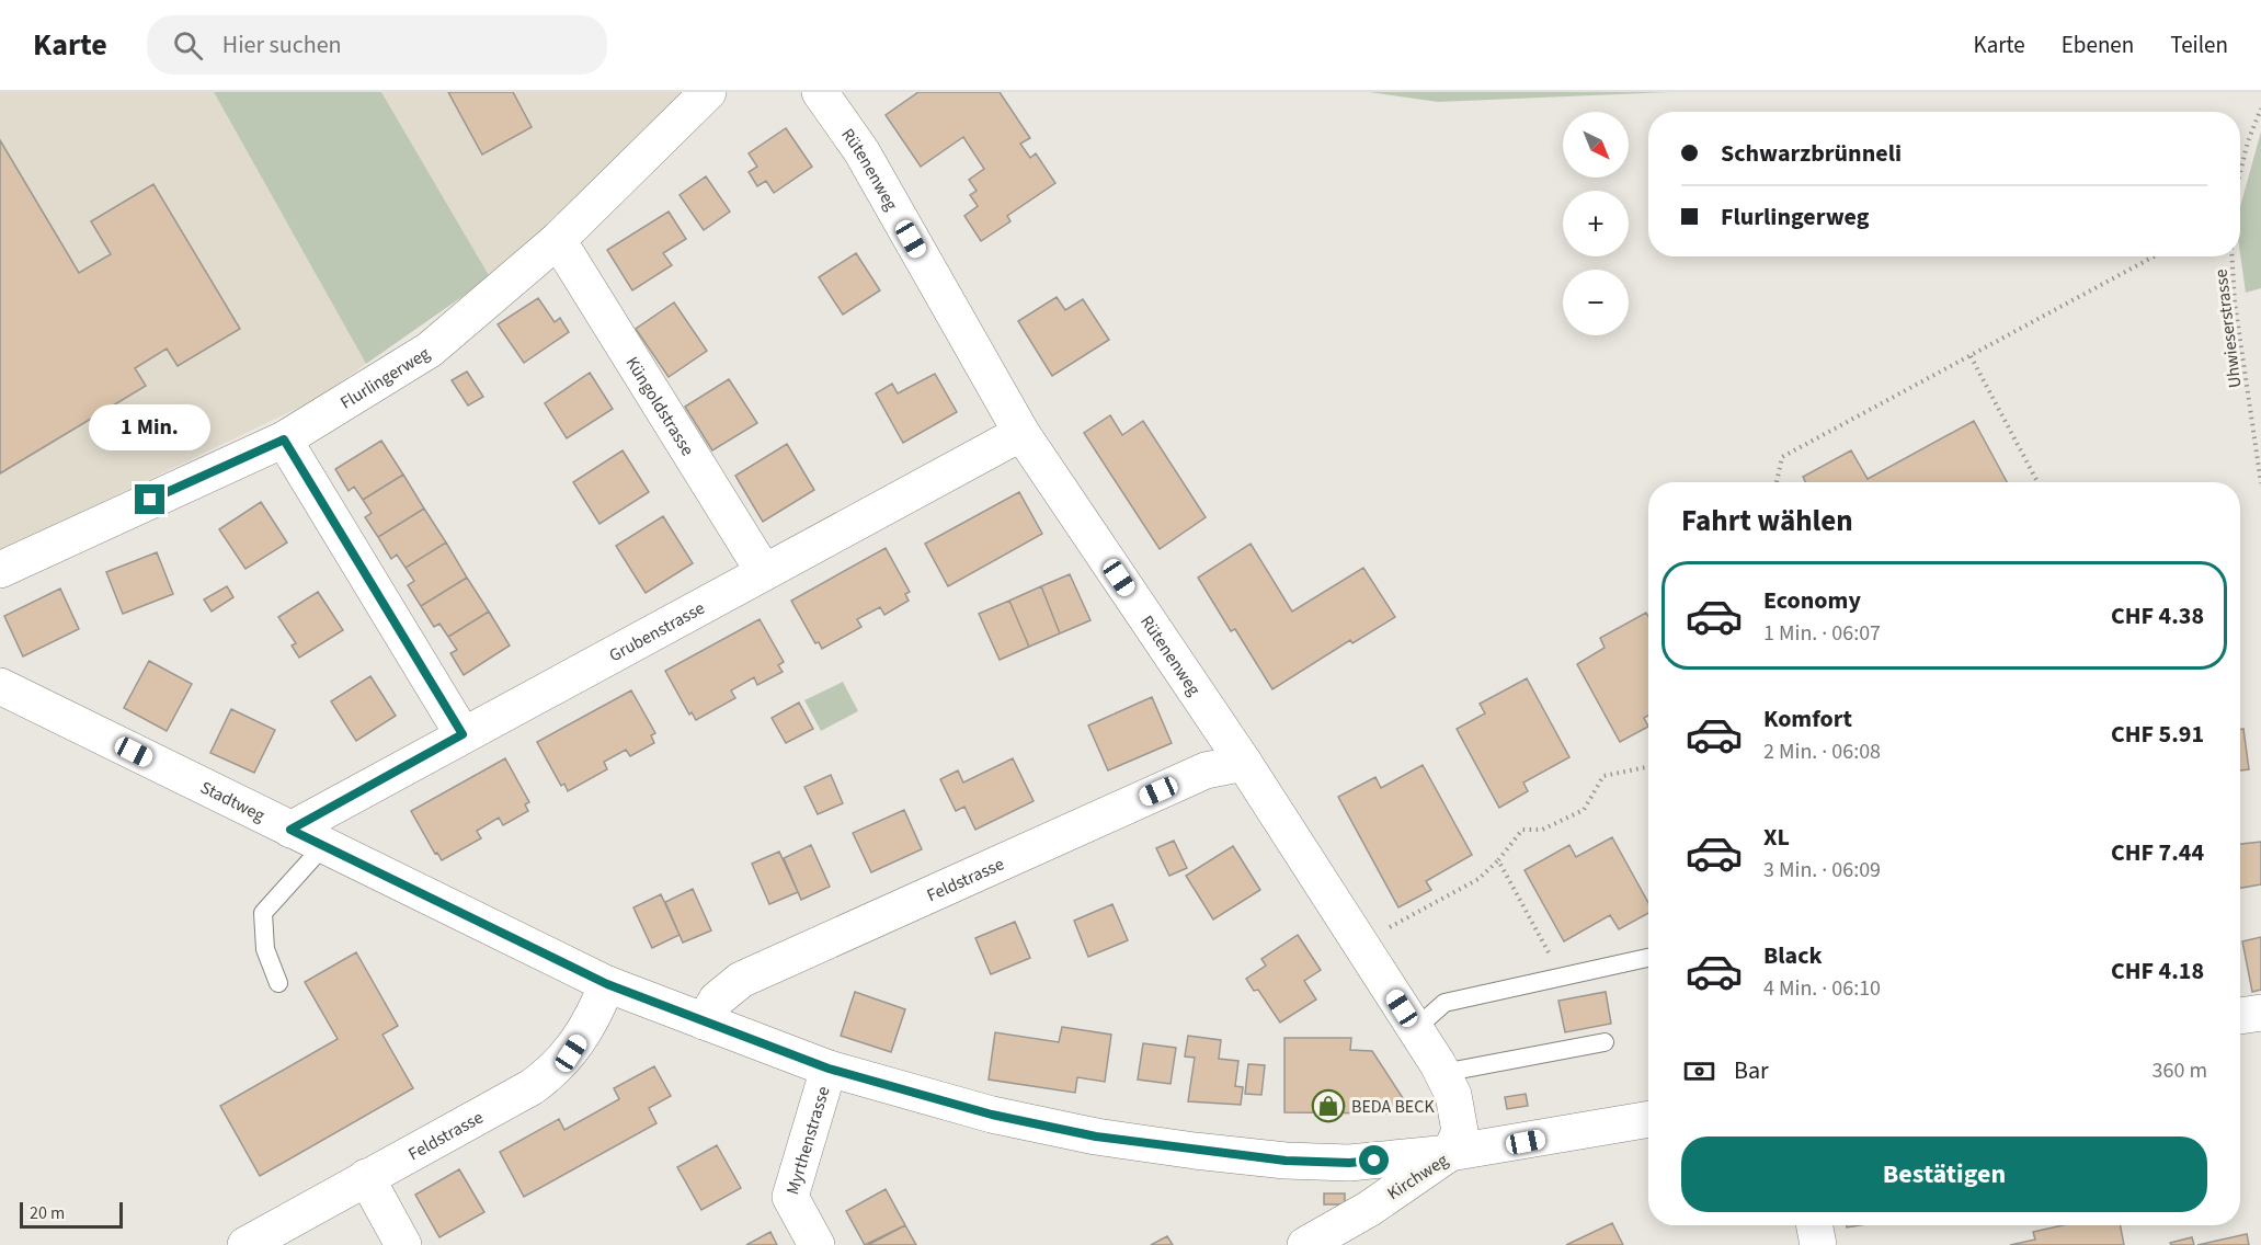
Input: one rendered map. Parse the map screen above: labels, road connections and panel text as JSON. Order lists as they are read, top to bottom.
{
  "streets": {
    "street": [
      "Rütenenweg",
      "Flurlingerweg",
      "Küngoldstrasse",
      "Grubenstrasse",
      "Stadtweg",
      "Feldstrasse",
      "Myrthenstrasse",
      "Kirchweg"
    ],
    "path": ["Uhwieserstrasse"]
  },
  "crossings": [
    ["Rütenenweg", "Grubenstrasse"],
    ["Rütenenweg", "Stadtweg"],
    ["Rütenenweg", "Feldstrasse"],
    ["Rütenenweg", "Kirchweg"],
    ["Flurlingerweg", "Küngoldstrasse"],
    ["Küngoldstrasse", "Grubenstrasse"],
    ["Grubenstrasse", "Stadtweg"],
    ["Stadtweg", "Feldstrasse"],
    ["Stadtweg", "Myrthenstrasse"],
    ["Stadtweg", "Kirchweg"]
  ],
  "places": {
    "shop": ["BEDA BECK"]
  },
  "scale_bar": "20 m",
  "north": "bottom right",
  "page": {
    "header": "Karte",
    "search": "Hier suchen",
    "nav": ["Karte", "Ebenen", "Teilen"],
    "map_buttons": ["+", "−"],
    "banner": ["Schwarzbrünneli", "Flurlingerweg"],
    "bubble": "1 Min.",
    "heading": "Fahrt wählen",
    "list": [
      {
        "name": "Economy",
        "note": "1 Min. · 06:07",
        "value": "CHF 4.38"
      },
      {
        "name": "Komfort",
        "note": "2 Min. · 06:08",
        "value": "CHF 5.91"
      },
      {
        "name": "XL",
        "note": "3 Min. · 06:09",
        "value": "CHF 7.44"
      },
      {
        "name": "Black",
        "note": "4 Min. · 06:10",
        "value": "CHF 4.18"
      }
    ],
    "pay": ["Bar", "360 m"],
    "buttons": "Bestätigen",
    "scale": "20 m"
  }
}
